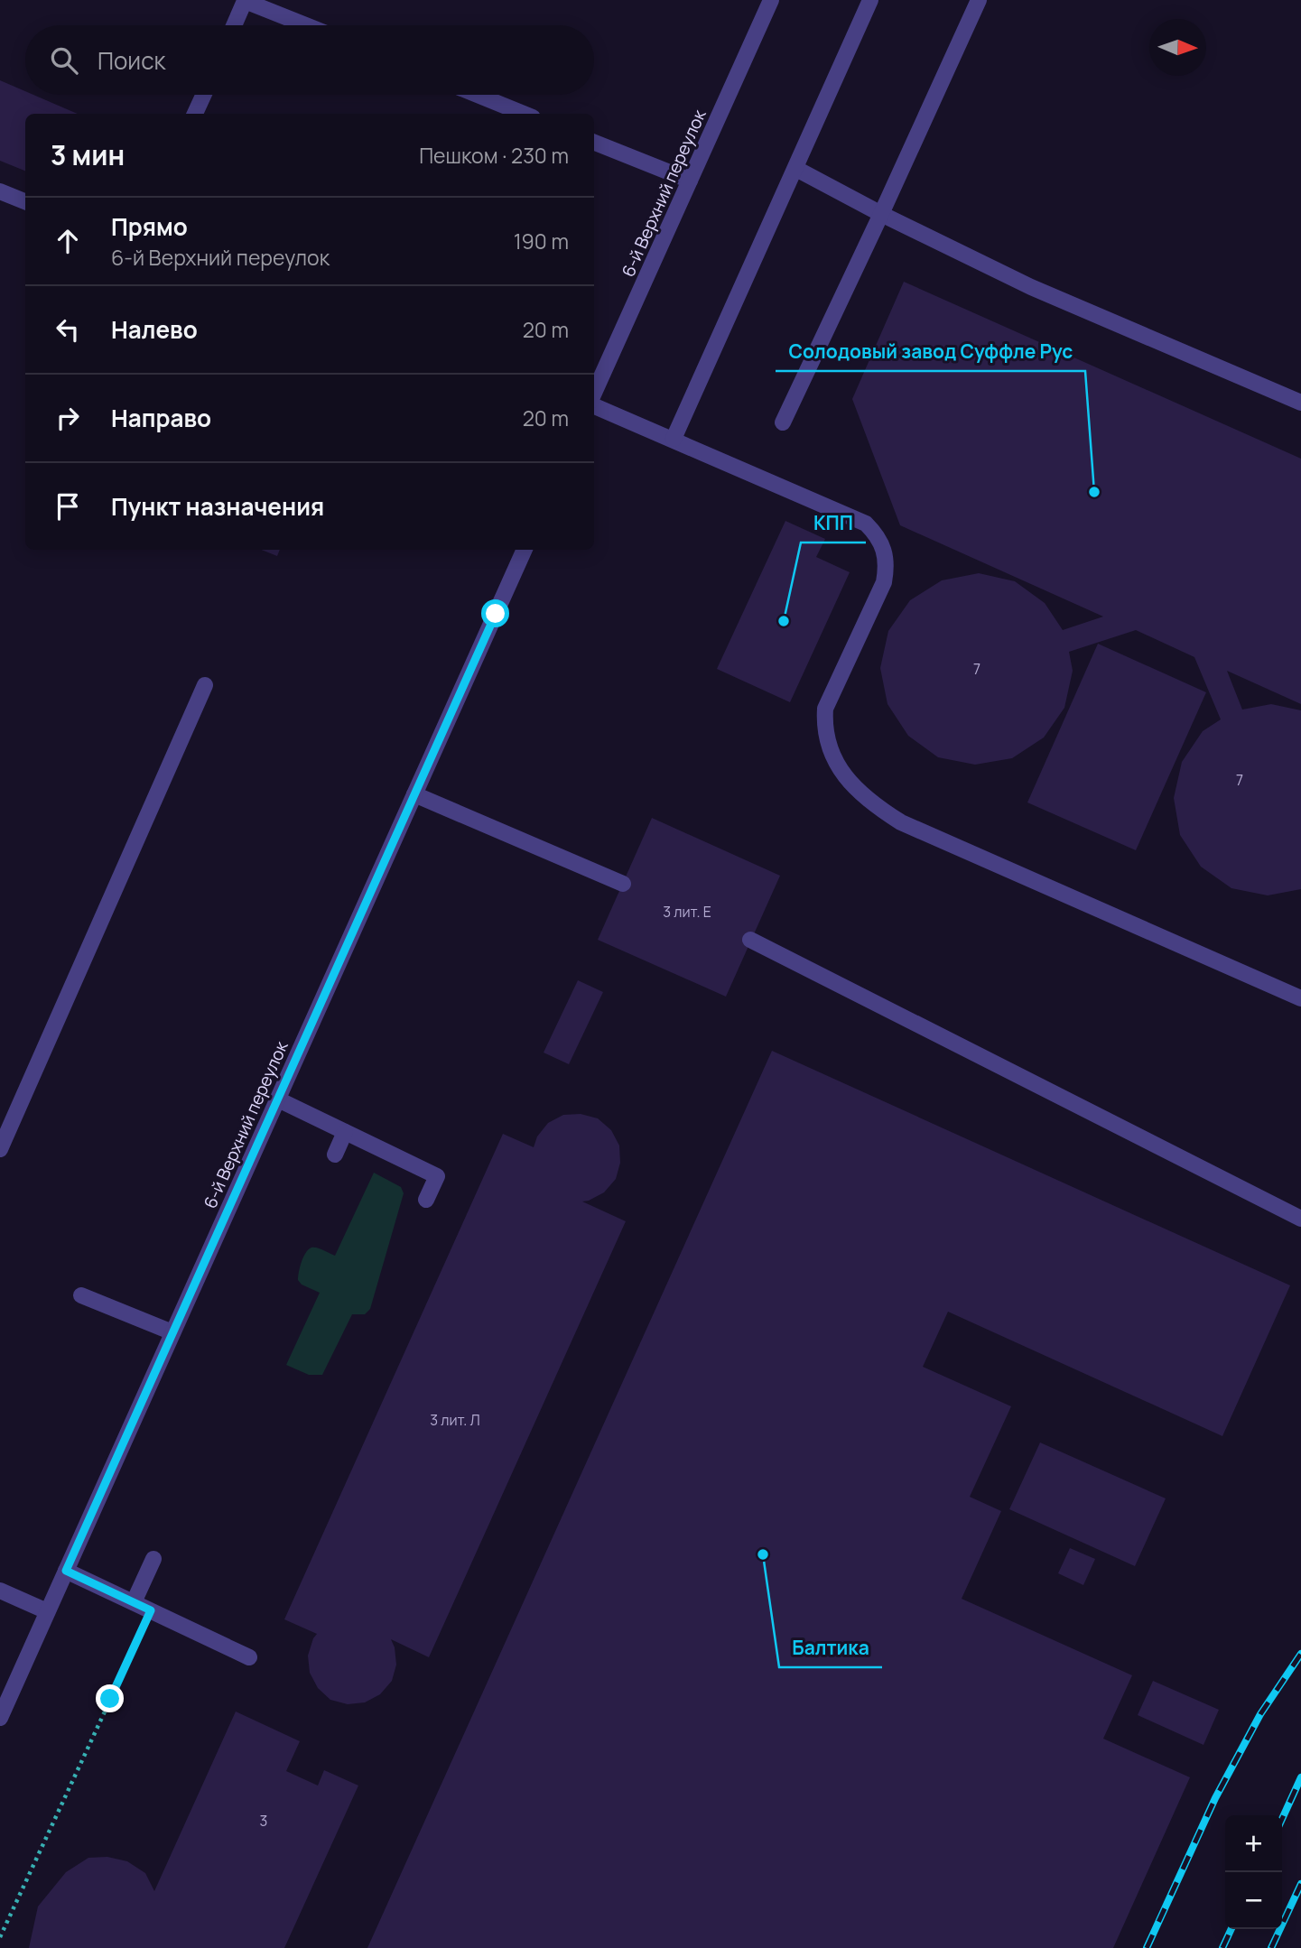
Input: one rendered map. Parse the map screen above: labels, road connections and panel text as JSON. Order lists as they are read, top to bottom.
{
  "streets": {
    "street": ["6-й Верхний переулок"]
  },
  "places": ["Солодовый завод Суффле Рус", "КПП", "Балтика"],
  "house_numbers": [
    "7",
    "7",
    "3 лит. Е",
    "3 лит. Л",
    "3"
  ],
  "north": "right",
  "page": {
    "search": "Поиск",
    "heading": ["3 мин", "Пешком · 230 m"],
    "list": [
      ["Прямо", "6-й Верхний переулок", "190 m"],
      ["Налево", "20 m"],
      ["Направо", "20 m"],
      "Пункт назначения"
    ],
    "map_buttons": ["+", "−"]
  }
}
